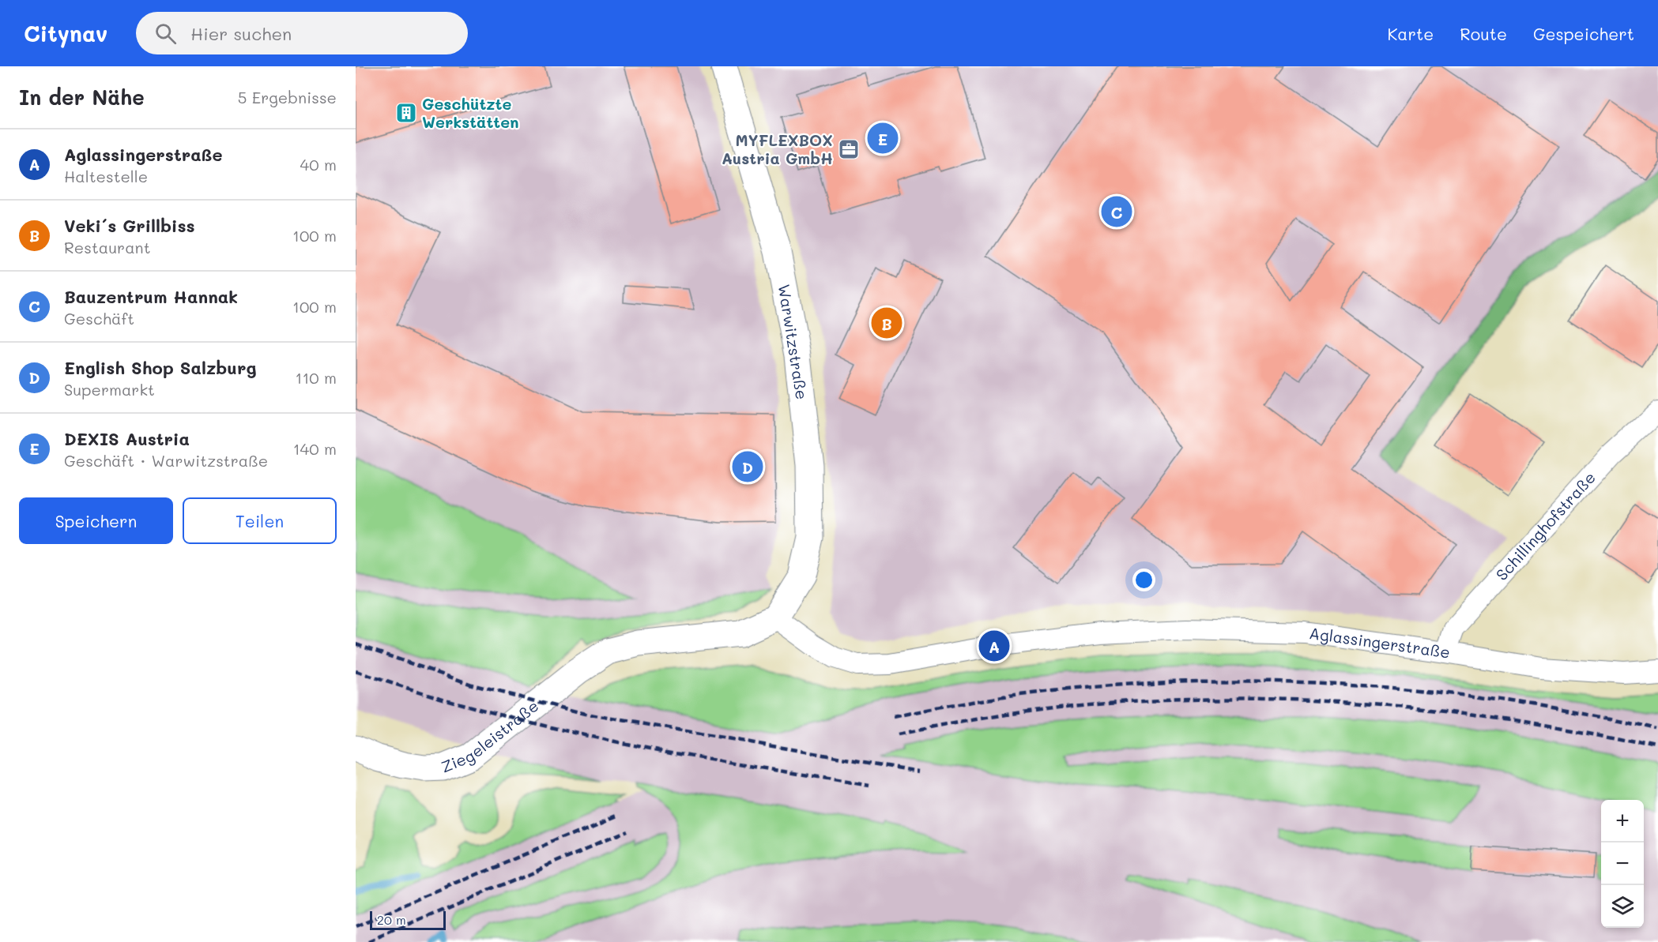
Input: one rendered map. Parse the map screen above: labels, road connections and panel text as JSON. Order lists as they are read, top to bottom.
{
  "streets": {
    "street": [
      "Warwitzstraße",
      "Schillinghofstraße",
      "Aglassingerstraße",
      "Ziegeleistraße"
    ]
  },
  "crossings": [
    ["Warwitzstraße", "Aglassingerstraße"],
    ["Warwitzstraße", "Ziegeleistraße"],
    ["Schillinghofstraße", "Aglassingerstraße"],
    ["Aglassingerstraße", "Ziegeleistraße"]
  ],
  "places": {
    "building": ["Geschützte Werkstätten"],
    "office": ["MYFLEXBOX Austria GmbH"]
  },
  "scale_bar": "20 m",
  "page": {
    "header": "Citynav",
    "search": "Hier suchen",
    "nav": ["Karte", "Route", "Gespeichert"],
    "heading": ["In der Nähe", "5 Ergebnisse"],
    "pins": [
      "E",
      "C",
      "B",
      "D",
      "A"
    ],
    "list": [
      {
        "mark": "A",
        "name": "Aglassingerstraße",
        "note": "Haltestelle",
        "value": "40 m"
      },
      {
        "mark": "B",
        "name": "Veki´s Grillbiss",
        "note": "Restaurant",
        "value": "100 m"
      },
      {
        "mark": "C",
        "name": "Bauzentrum Hannak",
        "note": "Geschäft",
        "value": "100 m"
      },
      {
        "mark": "D",
        "name": "English Shop Salzburg",
        "note": "Supermarkt",
        "value": "110 m"
      },
      {
        "mark": "E",
        "name": "DEXIS Austria",
        "note": "Geschäft · Warwitzstraße",
        "value": "140 m"
      }
    ],
    "buttons": ["Speichern", "Teilen"],
    "map_buttons": ["+", "−"],
    "scale": "20 m"
  }
}
